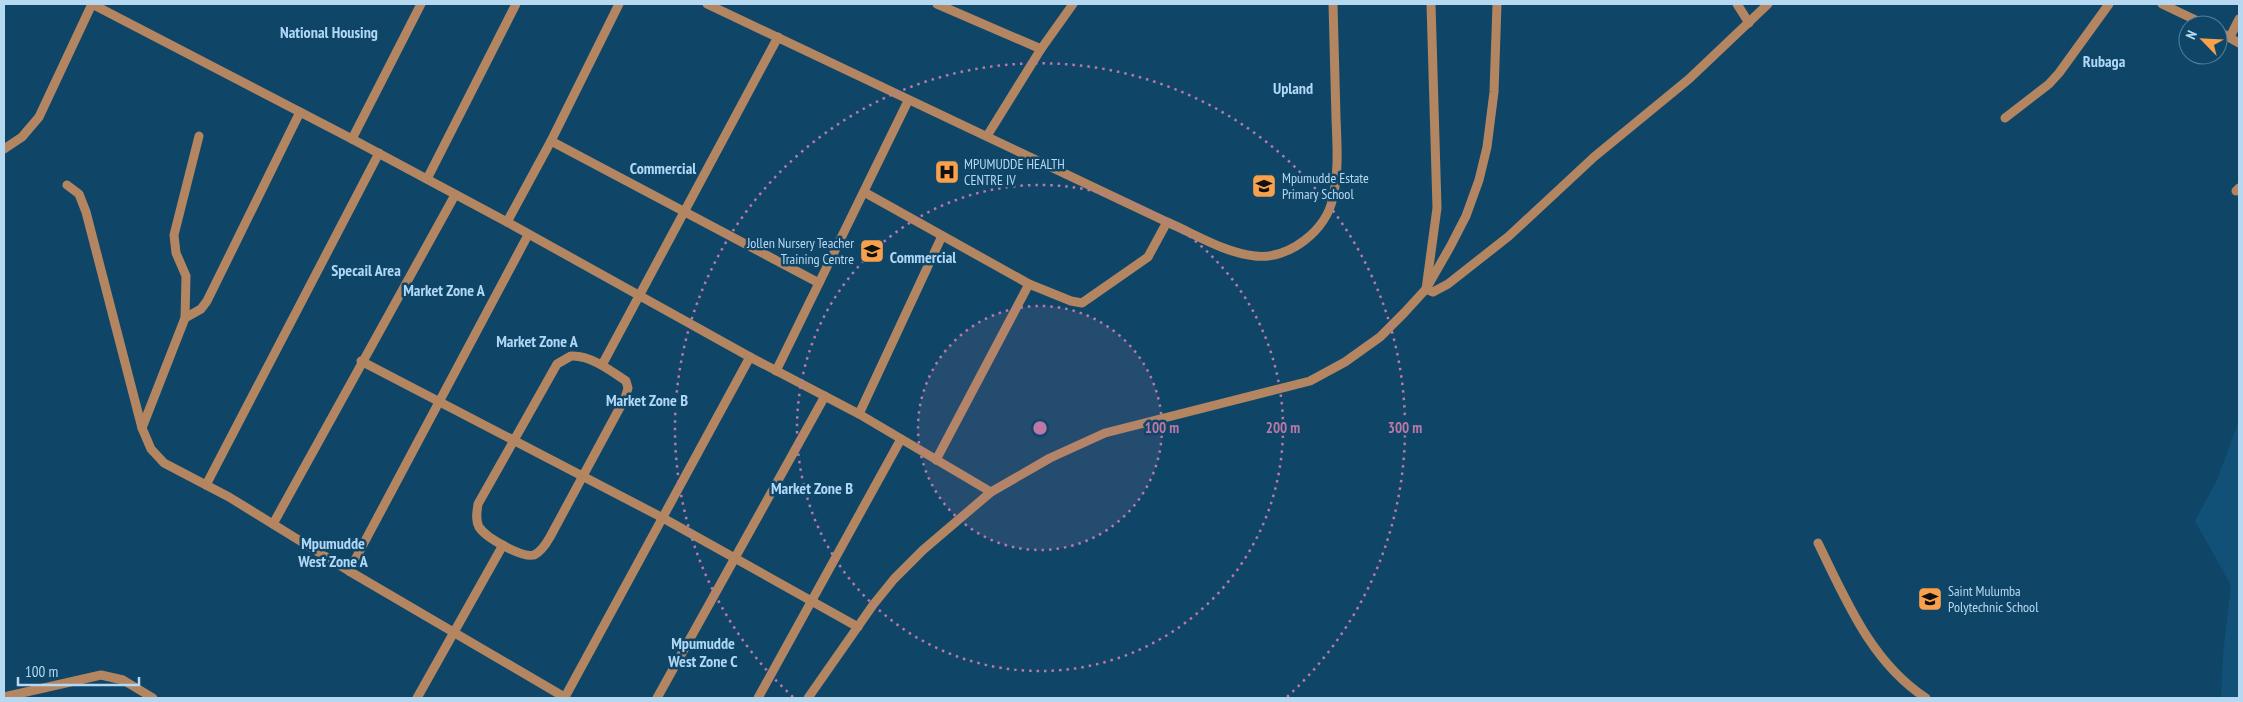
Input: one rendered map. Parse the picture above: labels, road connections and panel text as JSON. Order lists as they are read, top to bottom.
{
  "districts": [
    "National Housing",
    "Rubaga",
    "Upland",
    "Commercial",
    "Commercial",
    "Specail Area",
    "Market Zone A",
    "Market Zone A",
    "Market Zone B",
    "Market Zone B",
    "Mpumudde West Zone A",
    "Mpumudde West Zone C"
  ],
  "places": {
    "hospital": ["MPUMUDDE HEALTH CENTRE IV"],
    "school or university": ["Mpumudde Estate Primary School", "Jollen Nursery Teacher Training Centre", "Saint Mulumba Polytechnic School"]
  },
  "scale_bar": "100 m",
  "north": "top left",
  "rings": ["100 m", "200 m", "300 m"]
}
